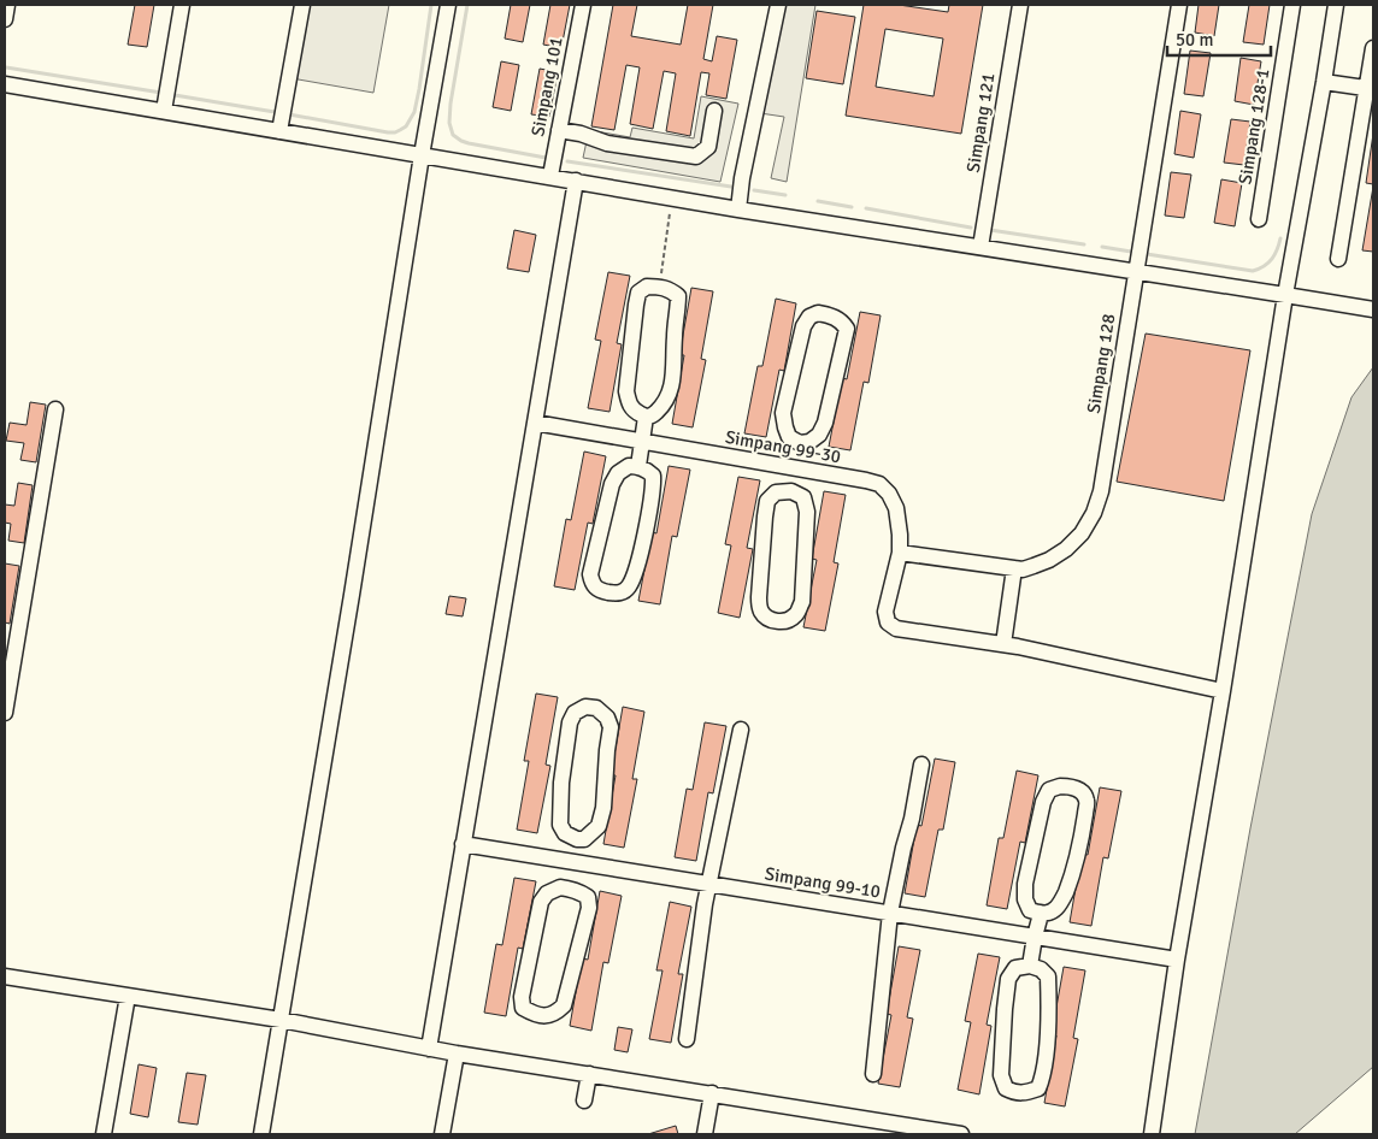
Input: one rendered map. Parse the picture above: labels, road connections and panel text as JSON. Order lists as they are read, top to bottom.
{
  "streets": {
    "street": [
      "Simpang 101",
      "Simpang 121",
      "Simpang 128-1",
      "Simpang 128",
      "Simpang 99-30",
      "Simpang 99-10"
    ]
  },
  "crossings": [
    ["Simpang 128", "Simpang 99-30"]
  ],
  "scale_bar": "50 m"
}
